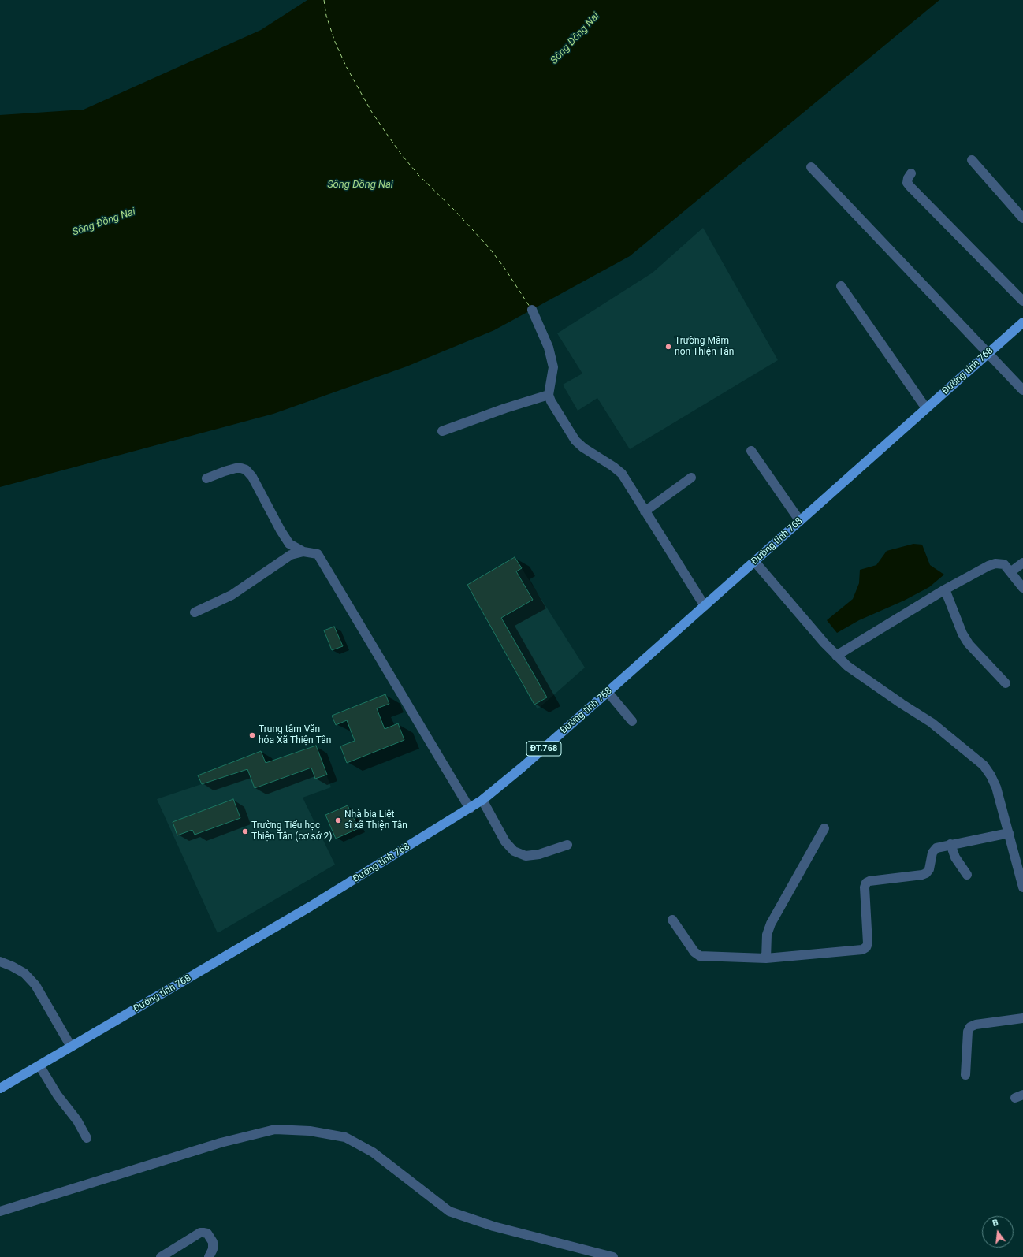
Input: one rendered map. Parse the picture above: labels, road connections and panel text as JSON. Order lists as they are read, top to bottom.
{
  "streets": {
    "main road": ["Đường tỉnh 768", "ĐT.768"]
  },
  "water": ["Sông Đồng Nai"],
  "places": [
    "Trường Mầm non Thiện Tân",
    "Trung tâm Văn hóa Xã Thiện Tân",
    "Nhà bia Liệt sĩ xã Thiện Tân",
    "Trường Tiểu học Thiện Tân (cơ sở 2)"
  ],
  "north": "top"
}
